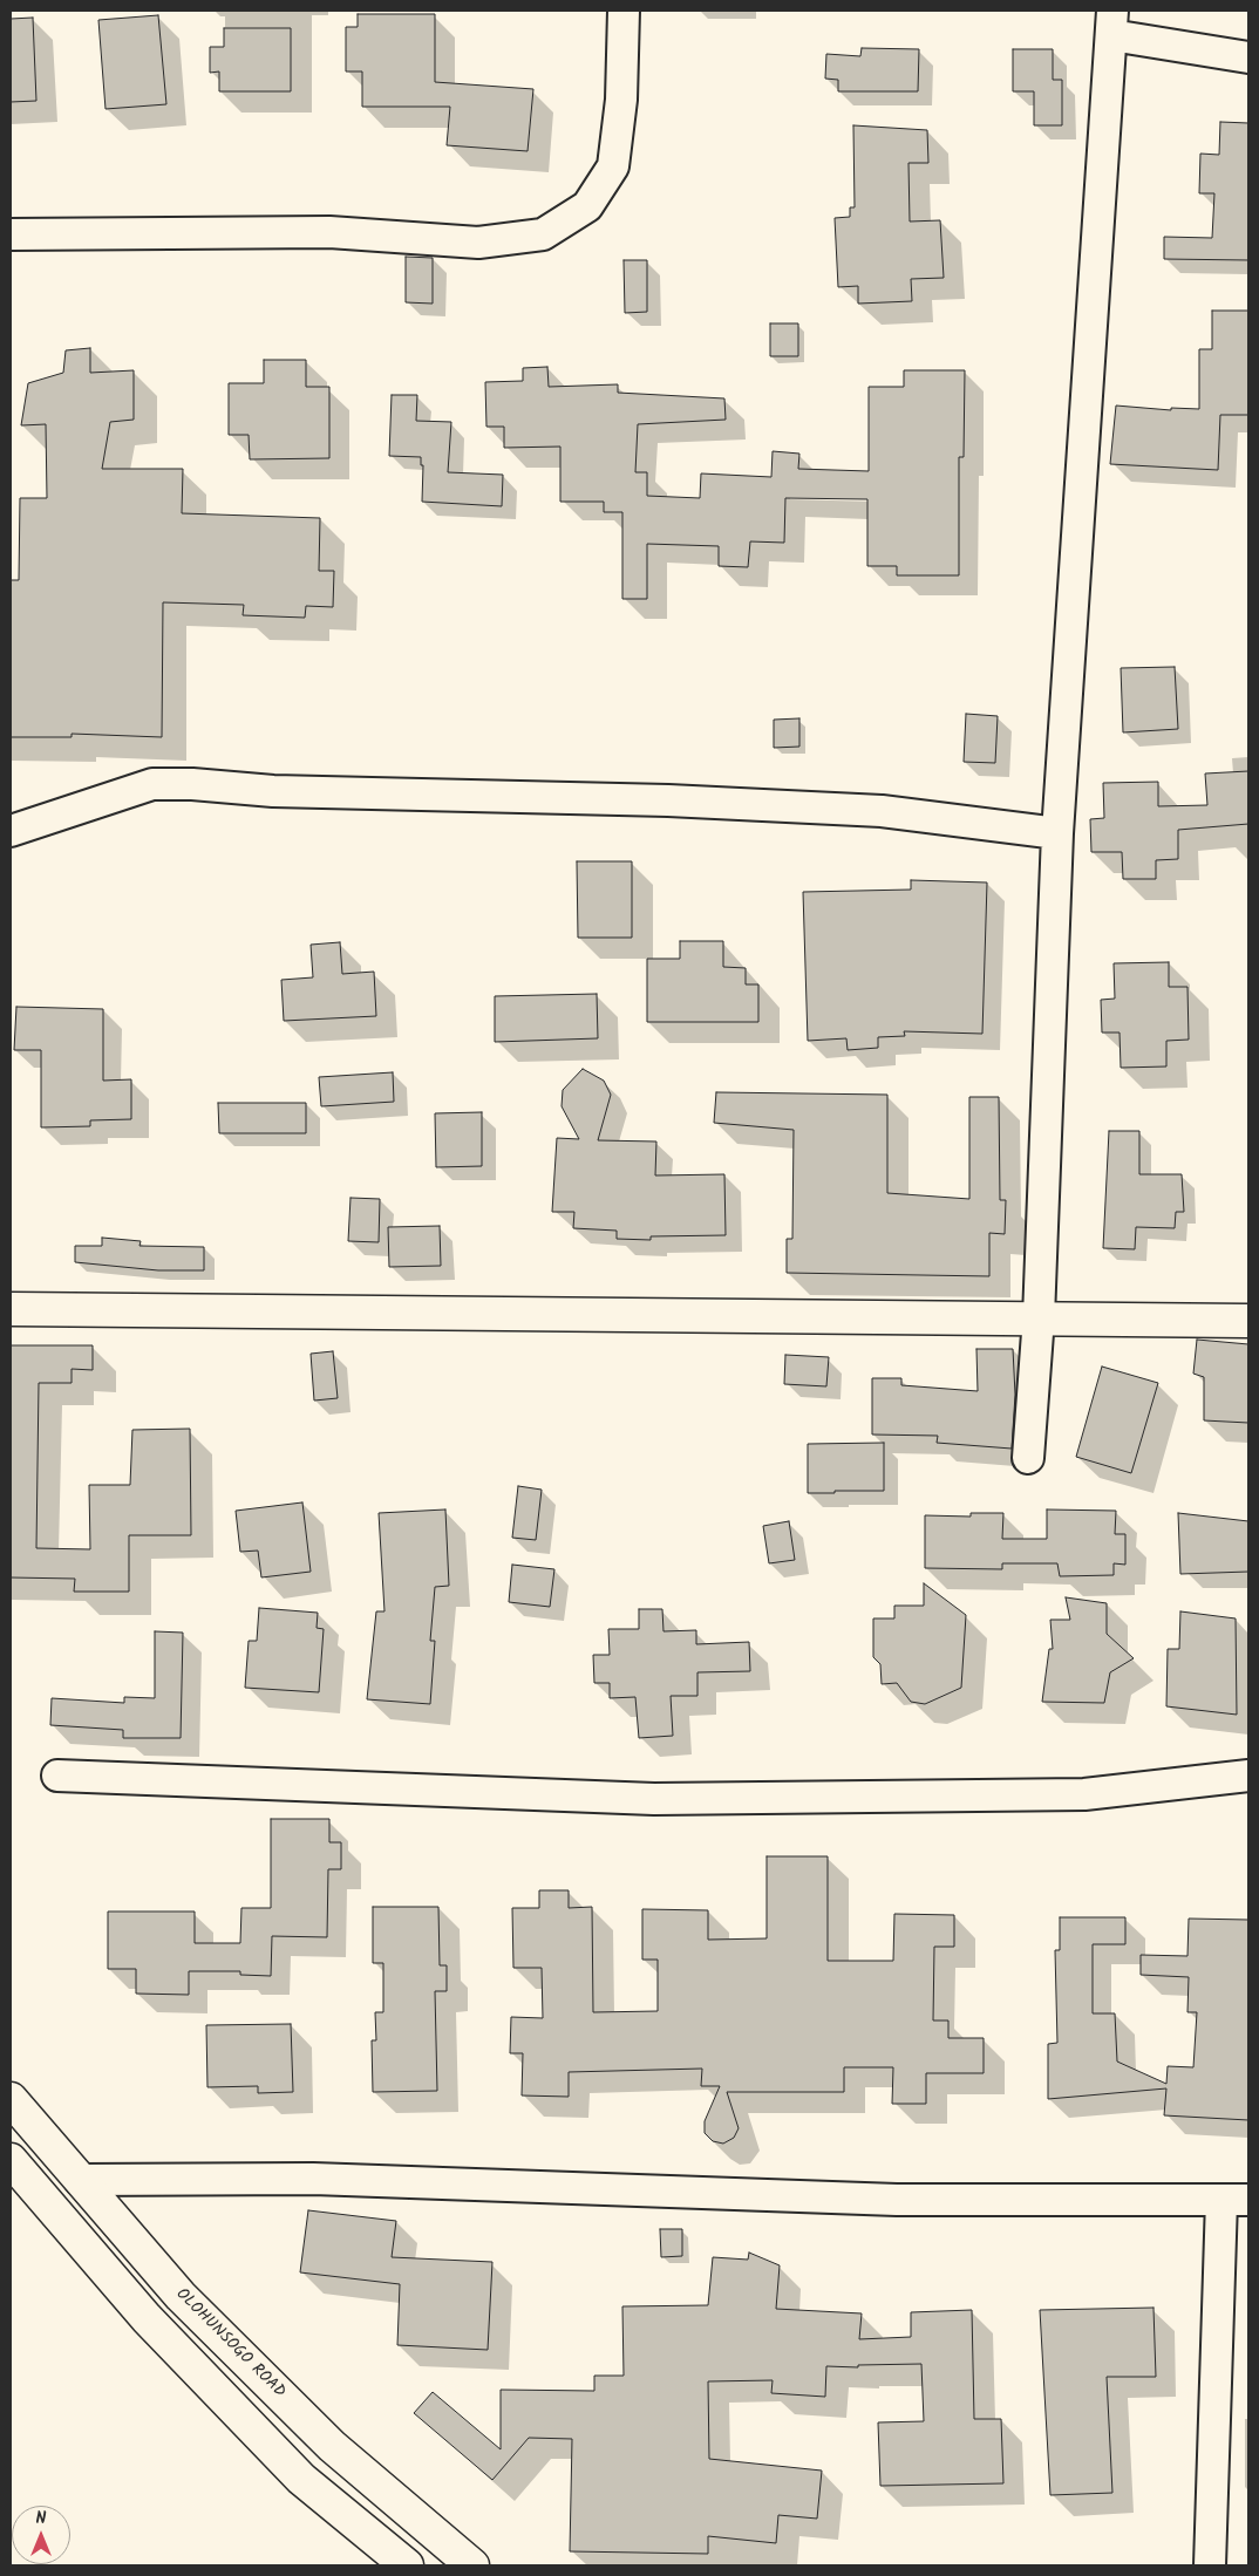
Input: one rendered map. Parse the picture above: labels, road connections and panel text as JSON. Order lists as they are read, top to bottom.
{
  "streets": {
    "street": ["OLOHUNSOGO ROAD"]
  },
  "north": "top"
}
